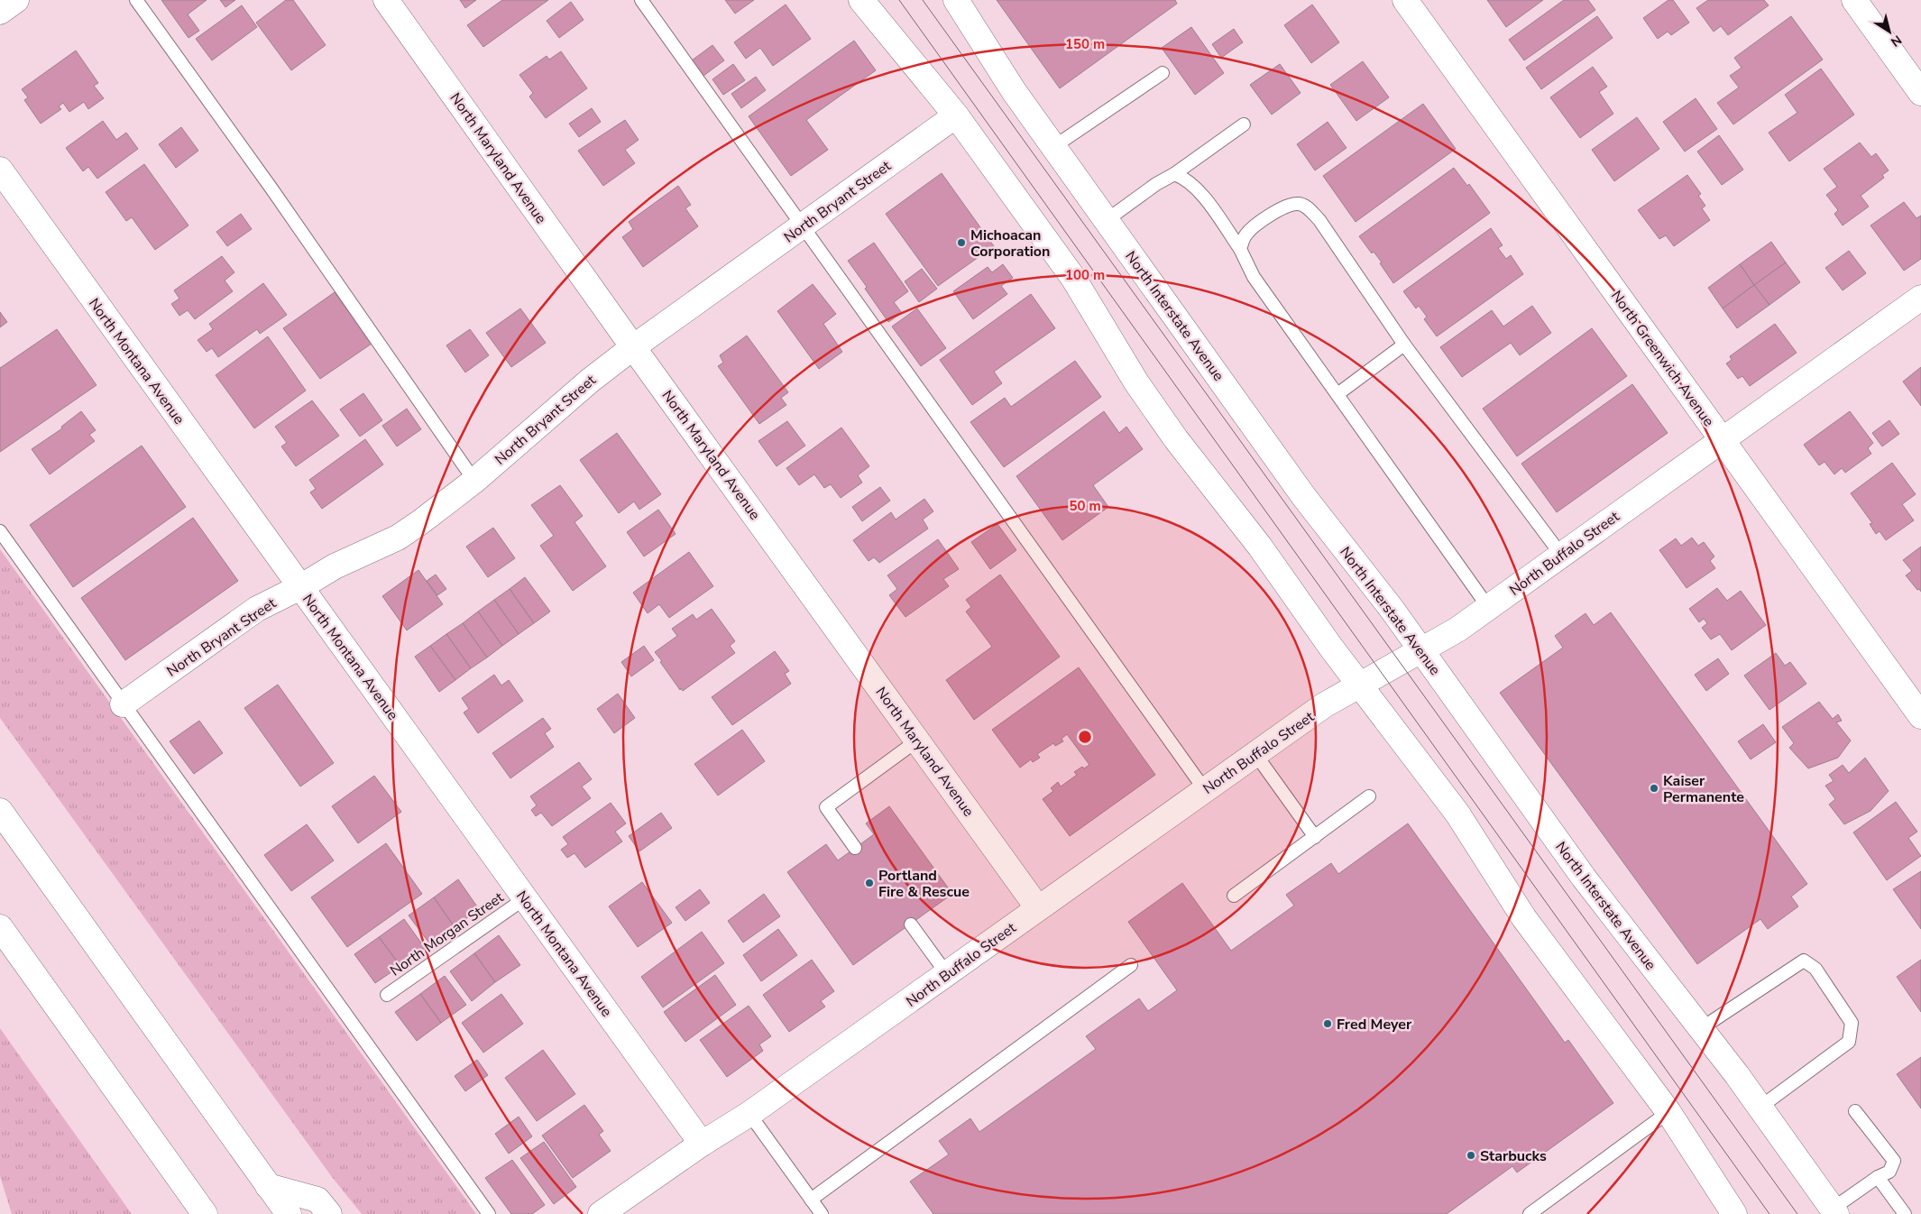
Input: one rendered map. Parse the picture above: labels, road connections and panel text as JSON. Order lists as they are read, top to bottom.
{
  "streets": {
    "main road": [
      "North Maryland Avenue",
      "North Bryant Street",
      "North Interstate Avenue",
      "North Greenwich Avenue",
      "North Montana Avenue",
      "North Buffalo Street"
    ],
    "lane": ["North Morgan Street"]
  },
  "crossings": [
    ["North Maryland Avenue", "North Bryant Street"],
    ["North Maryland Avenue", "North Buffalo Street"],
    ["North Bryant Street", "North Montana Avenue"],
    ["North Interstate Avenue", "North Buffalo Street"],
    ["North Greenwich Avenue", "North Buffalo Street"],
    ["North Montana Avenue", "North Buffalo Street"],
    ["North Montana Avenue", "North Morgan Street"]
  ],
  "places": [
    "Michoacan Corporation",
    "Kaiser Permanente",
    "Portland Fire & Rescue",
    "Fred Meyer",
    "Starbucks"
  ],
  "north": "bottom right",
  "rings": ["150 m", "100 m", "50 m"]
}
